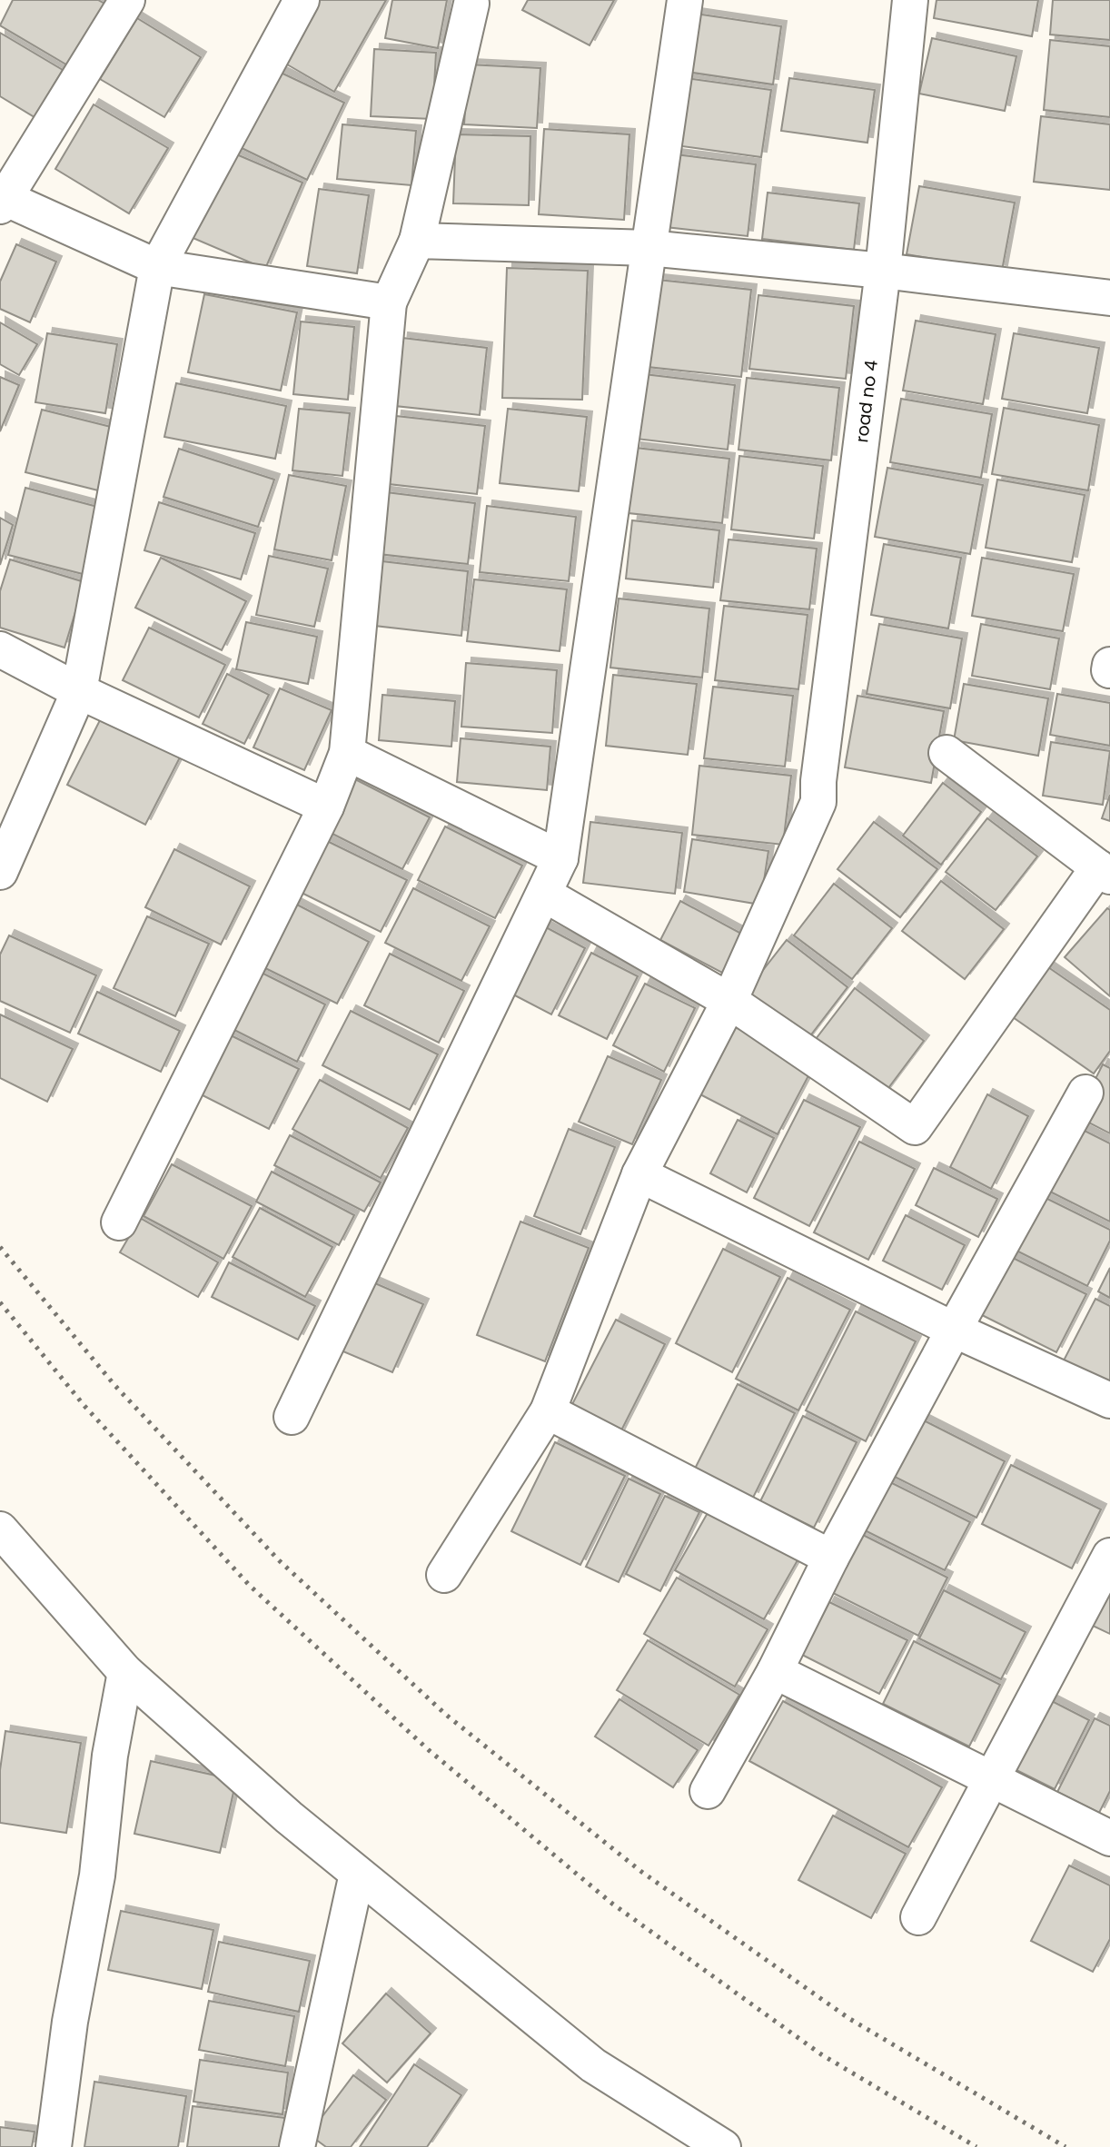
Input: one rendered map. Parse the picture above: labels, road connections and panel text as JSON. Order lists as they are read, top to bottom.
{
  "streets": {
    "street": ["road no 4"]
  }
}
